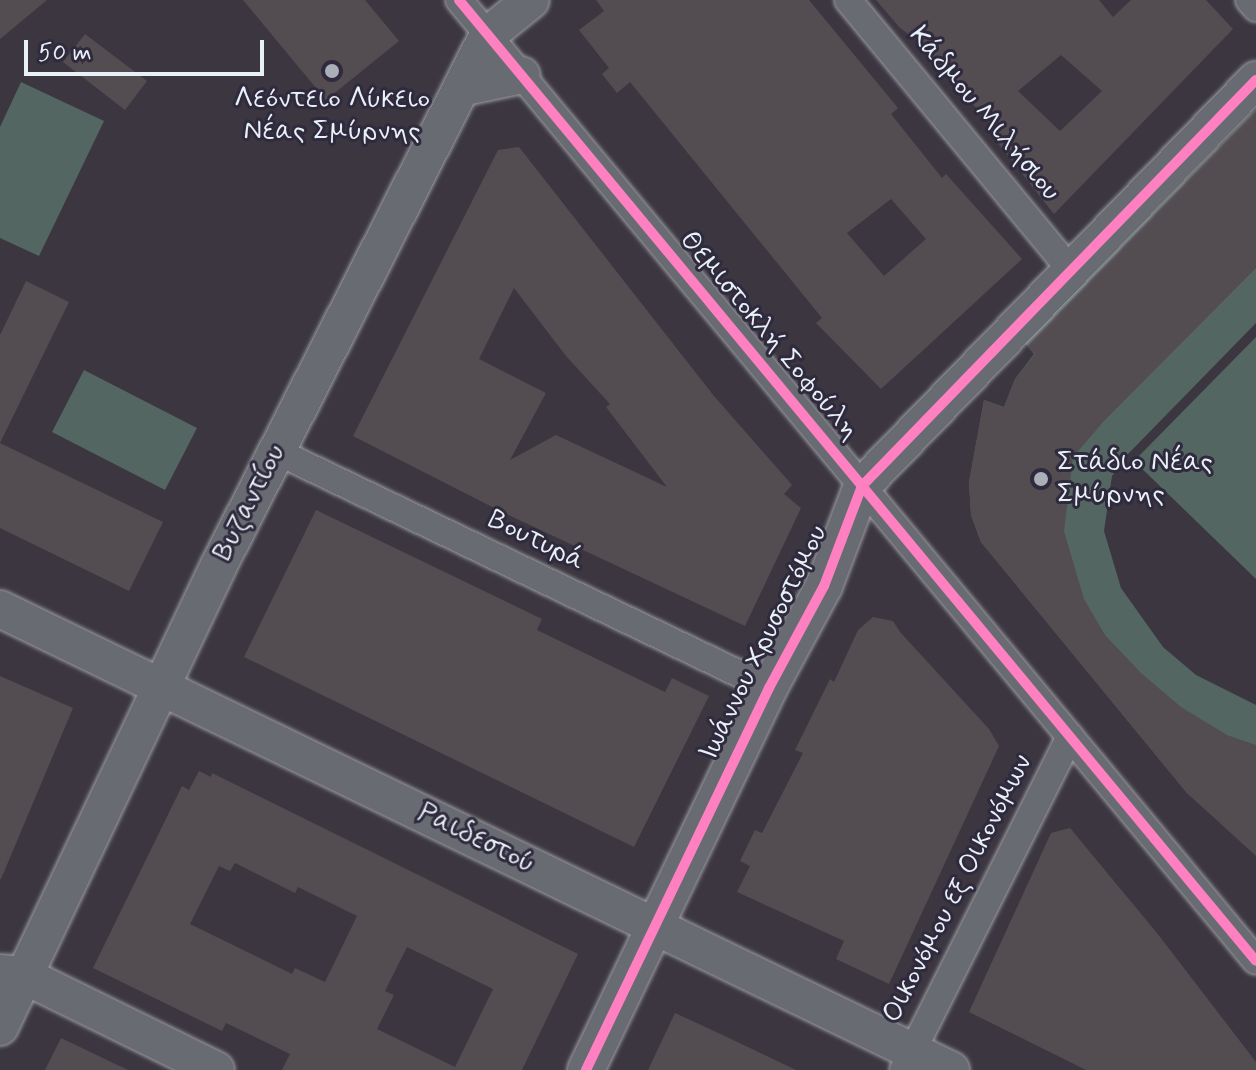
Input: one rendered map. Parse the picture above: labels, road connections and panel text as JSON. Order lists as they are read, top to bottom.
{
  "streets": {
    "street": [
      "Κάδμου Μιλήσιου",
      "Θεμιστοκλή Σοφούλη",
      "Βυζαντίου",
      "Βουτυρά",
      "Ιωάννου Χρυσοστόμου",
      "Ραιδεστού",
      "Οικονόμου εξ Οικονόμων"
    ]
  },
  "crossings": [
    ["Κάδμου Μιλήσιου", "Ιωάννου Χρυσοστόμου"],
    ["Θεμιστοκλή Σοφούλη", "Βυζαντίου"],
    ["Θεμιστοκλή Σοφούλη", "Ιωάννου Χρυσοστόμου"],
    ["Θεμιστοκλή Σοφούλη", "Οικονόμου εξ Οικονόμων"],
    ["Βυζαντίου", "Βουτυρά"],
    ["Βυζαντίου", "Ραιδεστού"],
    ["Βουτυρά", "Ιωάννου Χρυσοστόμου"],
    ["Ιωάννου Χρυσοστόμου", "Ραιδεστού"],
    ["Ραιδεστού", "Οικονόμου εξ Οικονόμων"]
  ],
  "places": ["Λεόντειο Λύκειο Νέας Σμύρνης", "Στάδιο Νέας Σμύρνης"],
  "scale_bar": "50 m"
}
